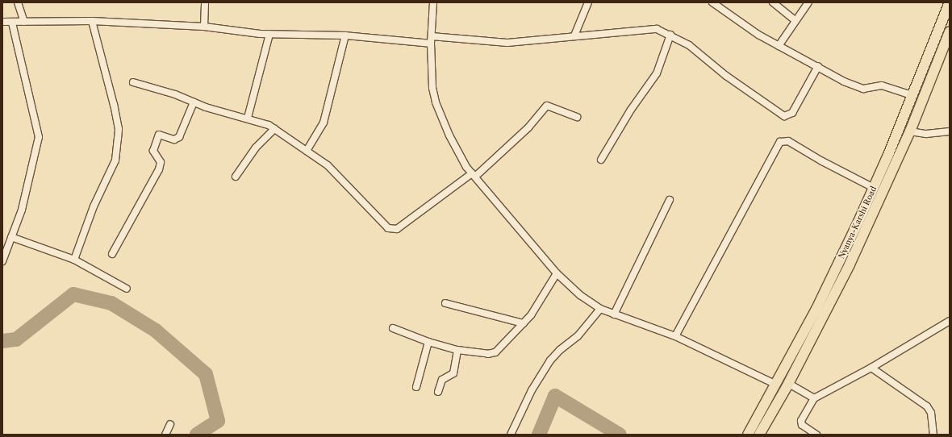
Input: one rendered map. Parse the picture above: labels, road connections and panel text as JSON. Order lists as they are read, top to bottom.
{
  "streets": {
    "main road": ["Nyanya-Karshi Road"]
  }
}
